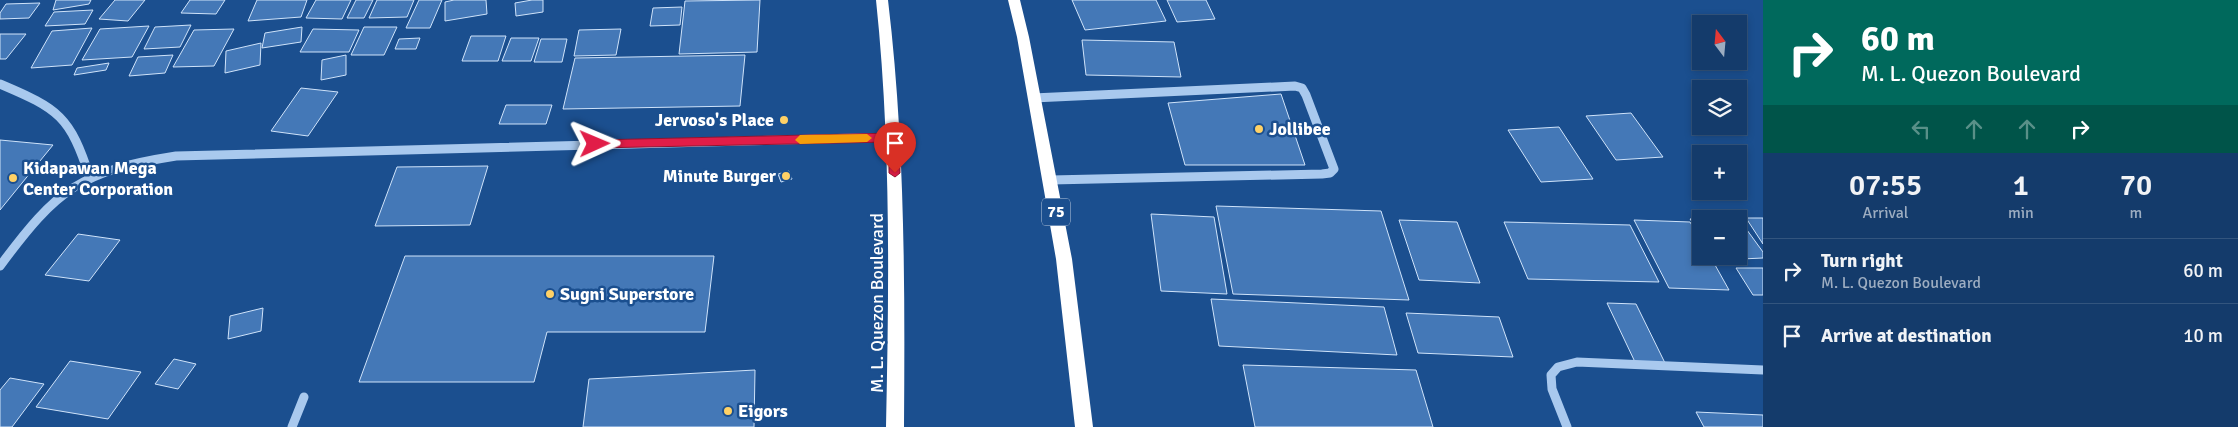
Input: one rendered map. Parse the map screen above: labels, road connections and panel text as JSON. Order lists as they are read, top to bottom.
{
  "streets": {
    "highway": ["75", "M. L. Quezon Boulevard"]
  },
  "places": [
    "Jervoso's Place",
    "Jollibee",
    "Minute Burger",
    "Kidapawan Mega Center Corporation",
    "Sugni Superstore",
    "Eigors"
  ],
  "north": "top",
  "page": {
    "turn": ["60 m", "M. L. Quezon Boulevard"],
    "map_buttons": ["+", "−"],
    "eta": [
      "07:55",
      "Arrival",
      "1",
      "min",
      "70",
      "m"
    ],
    "list": [
      {
        "name": "Turn right",
        "note": "M. L. Quezon Boulevard",
        "value": "60 m"
      },
      {
        "name": "Arrive at destination",
        "value": "10 m"
      }
    ]
  }
}
